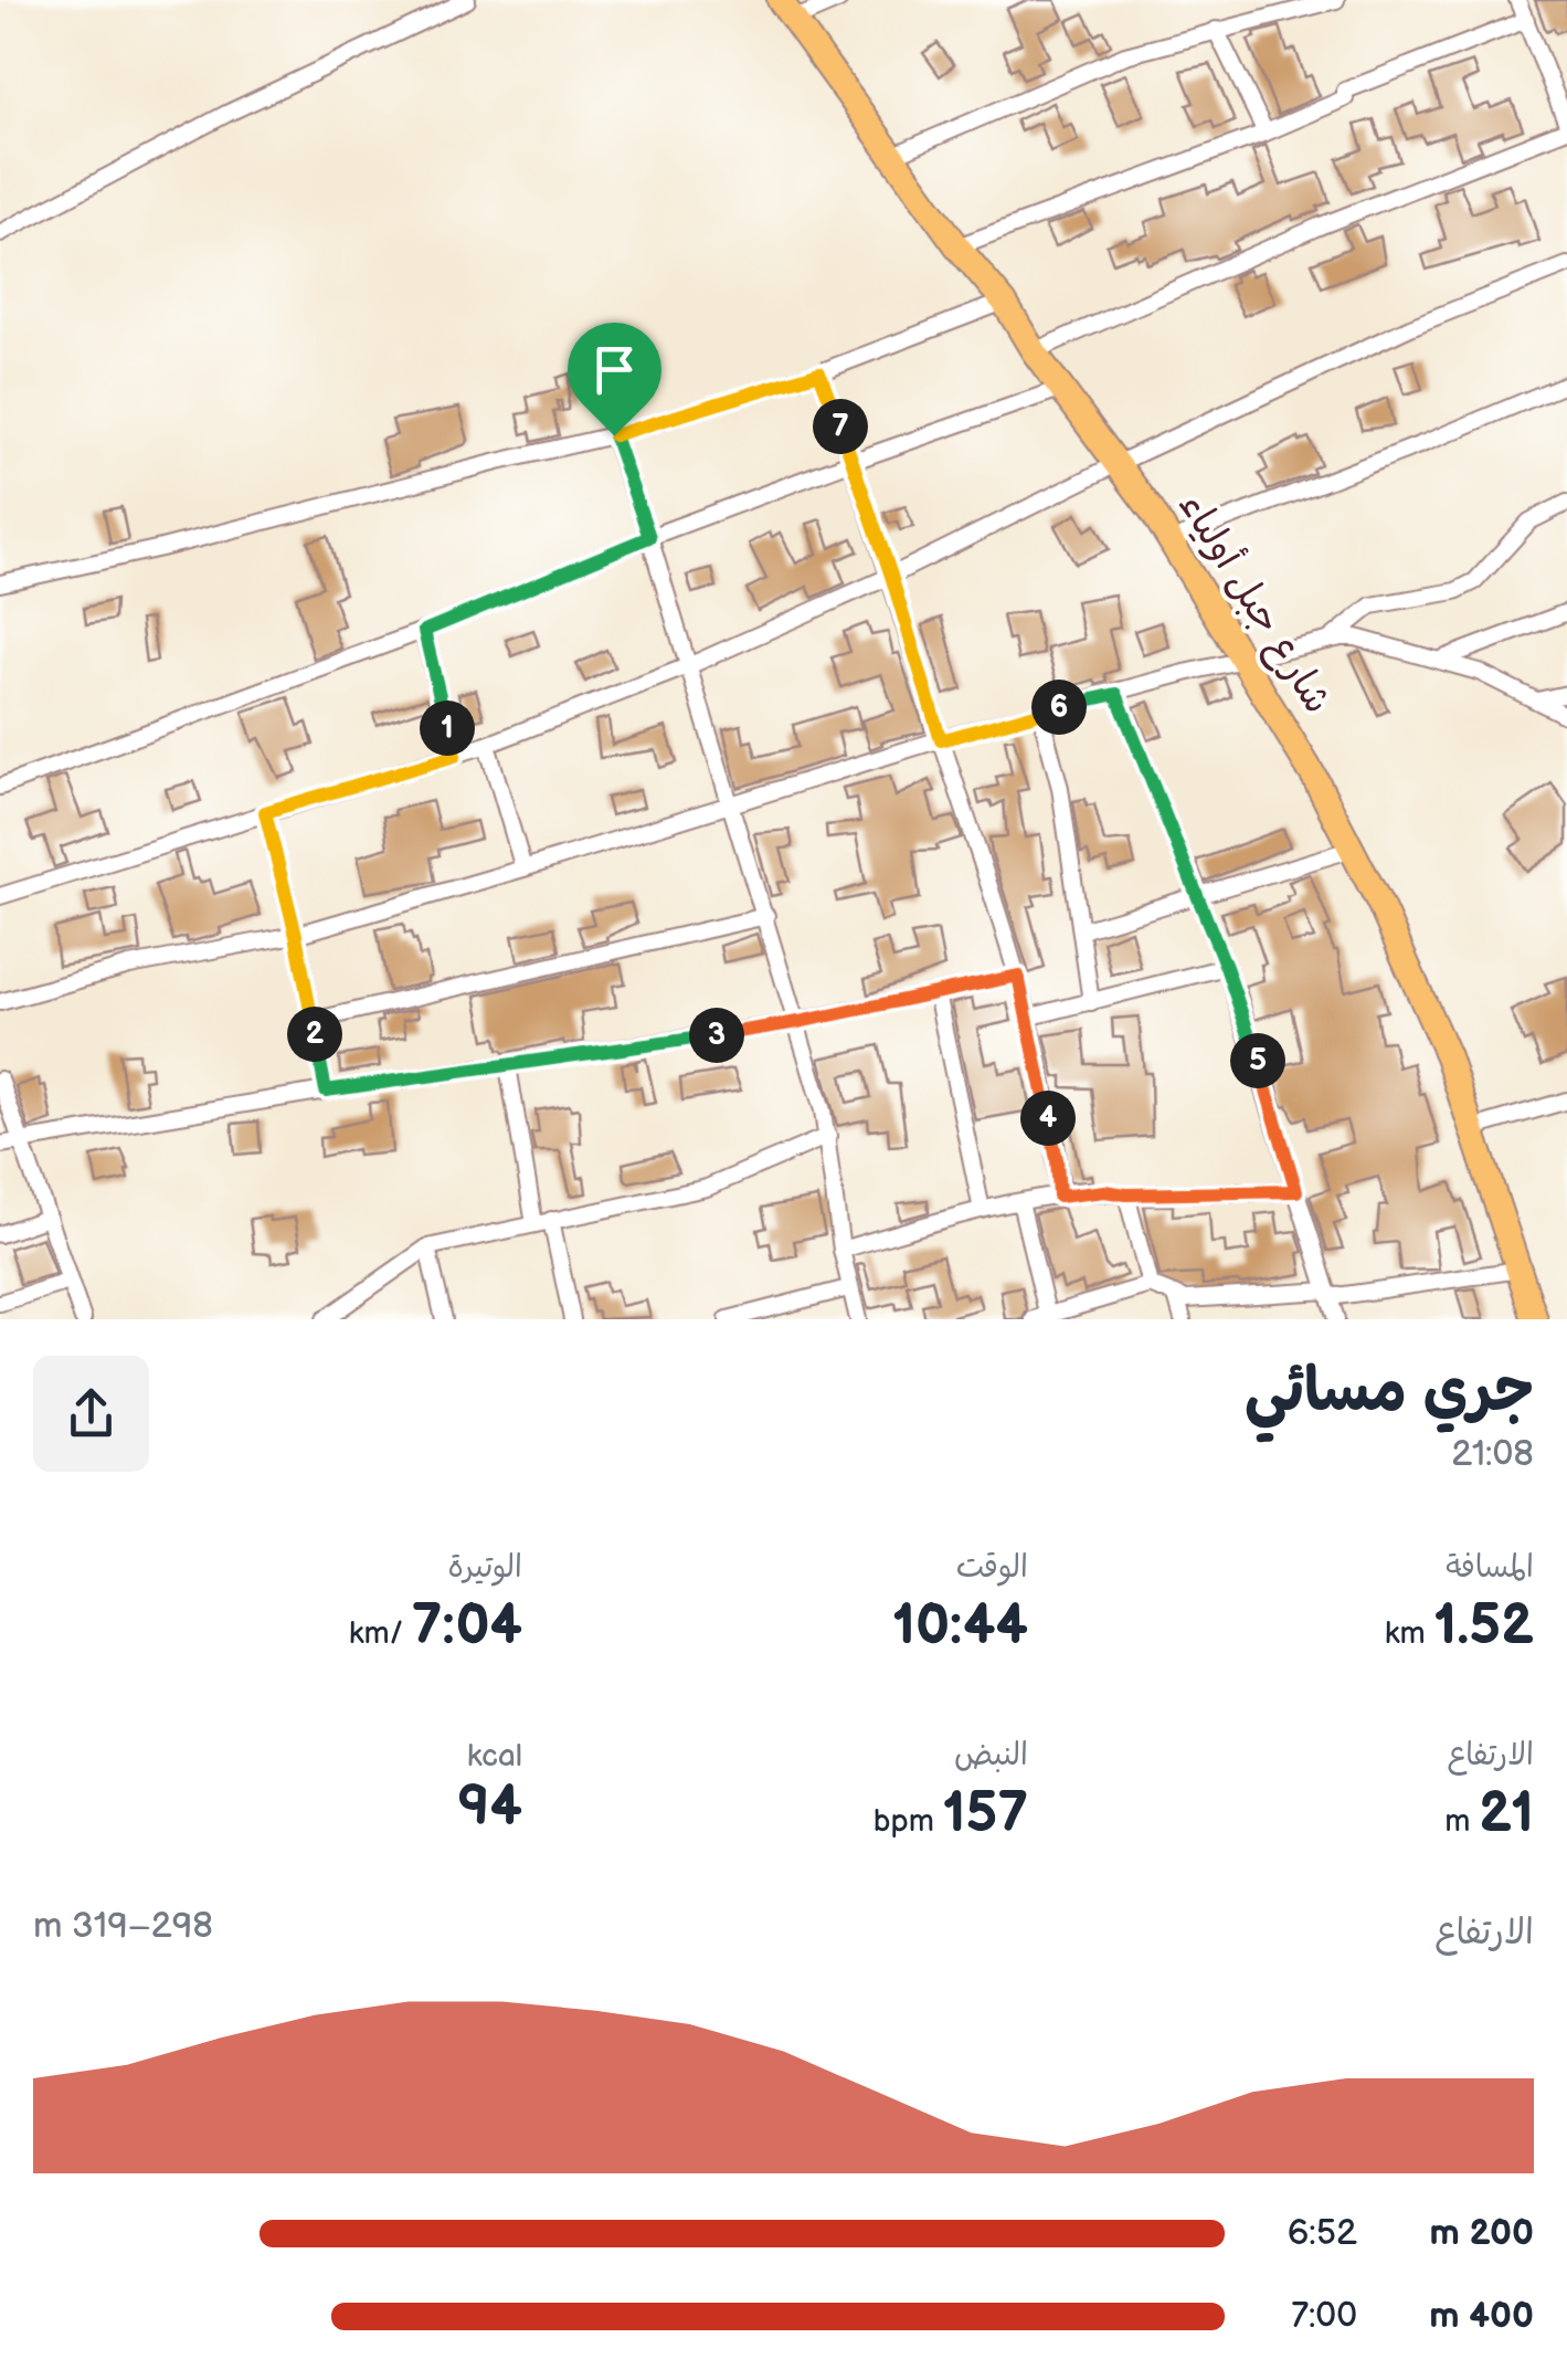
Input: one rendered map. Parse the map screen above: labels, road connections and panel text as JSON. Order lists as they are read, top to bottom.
{
  "streets": {
    "highway": ["شارع جبل أولياء"]
  },
  "page": {
    "pins": [
      "7",
      "6",
      "1",
      "2",
      "3",
      "5",
      "4"
    ],
    "heading": ["جري مسائي", "21:08"],
    "stats": [
      ["المسافة", "1.52 km"],
      ["الوقت", "10:44"],
      ["الوتيرة", "7:04 /km"],
      ["الارتفاع", "21 m"],
      ["النبض", "157 bpm"],
      ["kcal", "94"]
    ],
    "chart": ["الارتفاع", "298–319 m"],
    "list": [
      {
        "name": "200 m",
        "note": "6:52"
      },
      {
        "name": "400 m",
        "note": "7:00"
      }
    ]
  }
}
